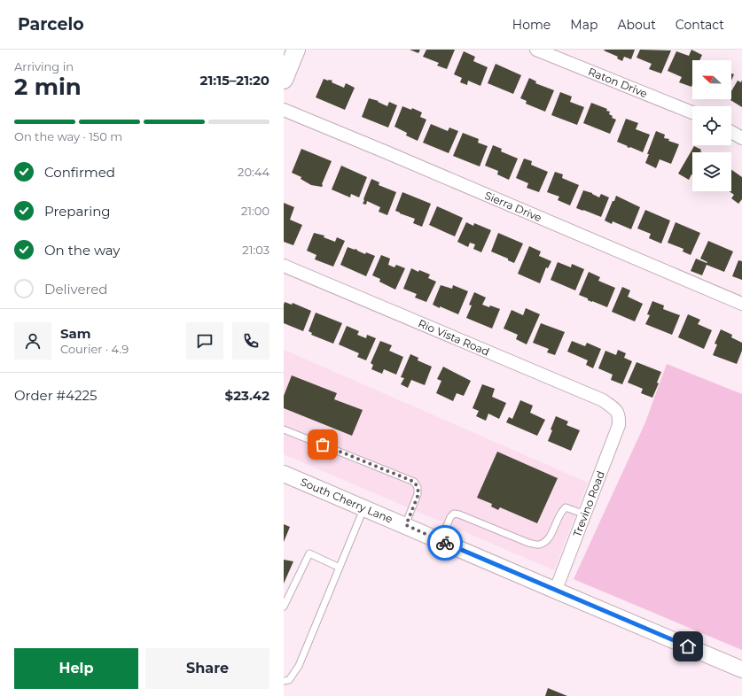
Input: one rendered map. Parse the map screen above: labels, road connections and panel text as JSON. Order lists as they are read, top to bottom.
{
  "streets": {
    "street": [
      "Raton Drive",
      "Sierra Drive",
      "Rio Vista Road",
      "South Cherry Lane",
      "Trevino Road"
    ]
  },
  "crossings": [
    ["Rio Vista Road", "Trevino Road"],
    ["South Cherry Lane", "Trevino Road"]
  ],
  "north": "left",
  "page": {
    "header": "Parcelo",
    "nav": [
      "Home",
      "Map",
      "About",
      "Contact"
    ],
    "heading": ["2 min", "Arriving in", "21:15–21:20"],
    "panel": [
      "Sam",
      "Courier · 4.9",
      "Order #4225",
      "$23.42"
    ],
    "bar": "On the way · 150 m",
    "list": [
      ["Confirmed", "20:44"],
      ["Preparing", "21:00"],
      ["On the way", "21:03"],
      "Delivered"
    ],
    "buttons": ["Help", "Share"]
  }
}
